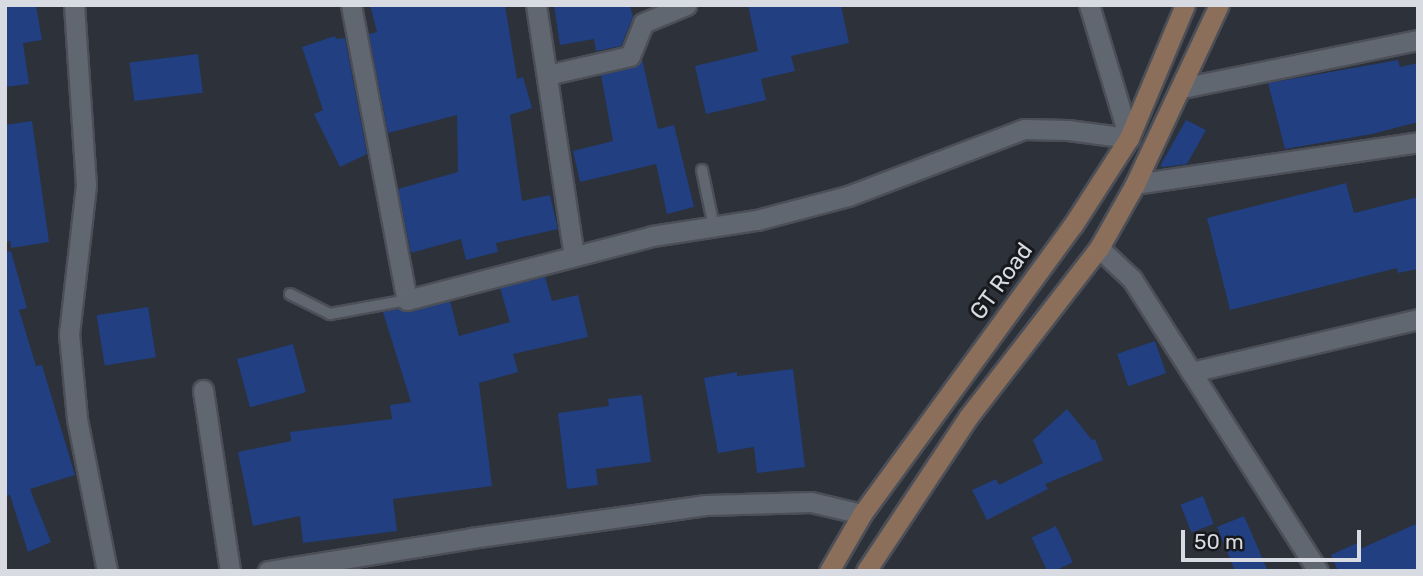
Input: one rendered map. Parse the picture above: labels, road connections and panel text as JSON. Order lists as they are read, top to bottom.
{
  "streets": {
    "main road": ["GT Road"]
  },
  "scale_bar": "50 m"
}
